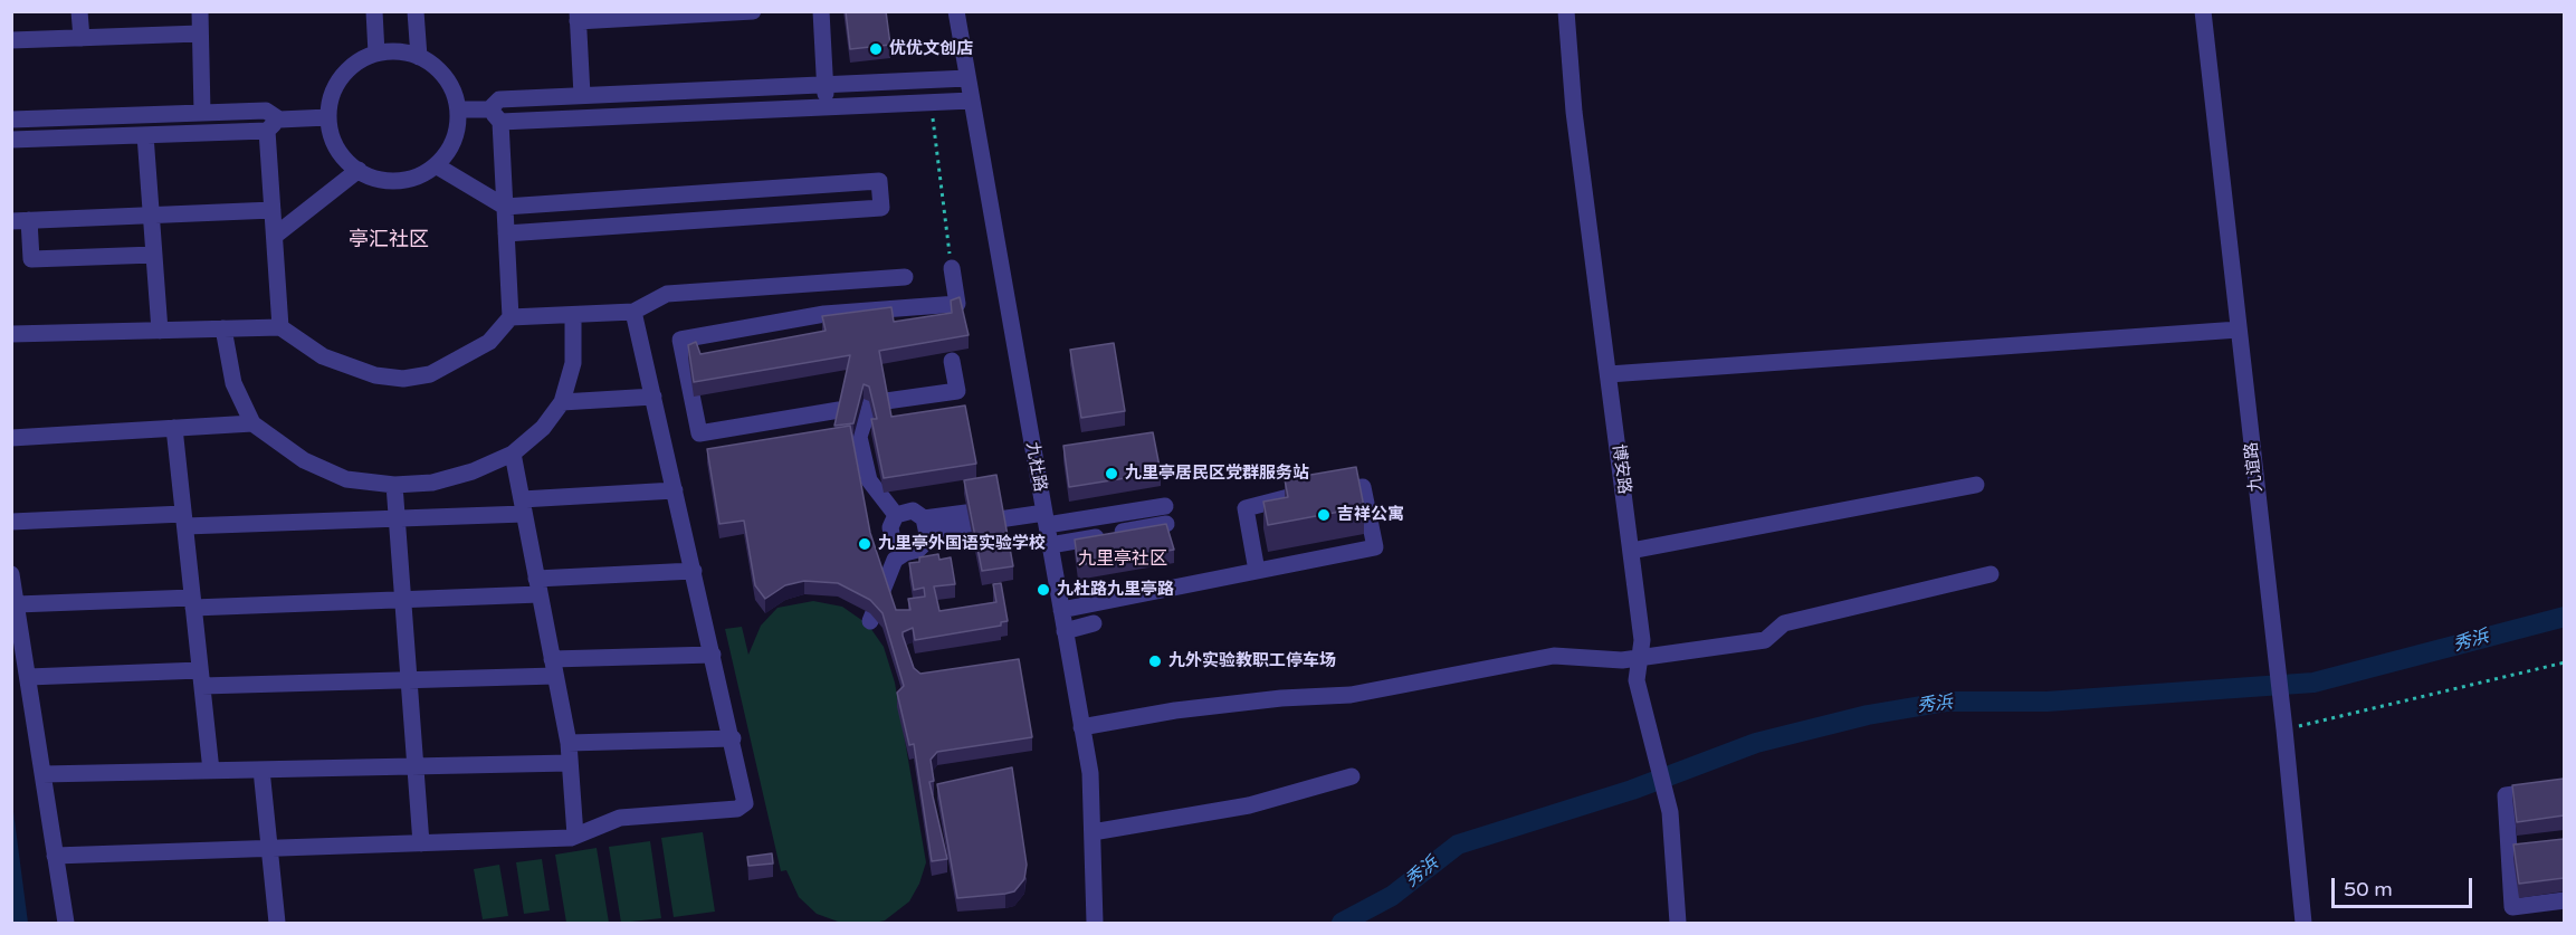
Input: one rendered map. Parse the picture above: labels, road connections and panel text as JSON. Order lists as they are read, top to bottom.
{
  "streets": {
    "street": ["九杜路", "九谊路", "博安路"]
  },
  "districts": ["亭汇社区", "九里亭社区"],
  "water": ["秀浜"],
  "places": [
    "优优文创店",
    "九里亭居民区党群服务站",
    "吉祥公寓",
    "九里亭外国语实验学校",
    "九杜路九里亭路",
    "九外实验教职工停车场"
  ],
  "scale_bar": "50 m"
}
